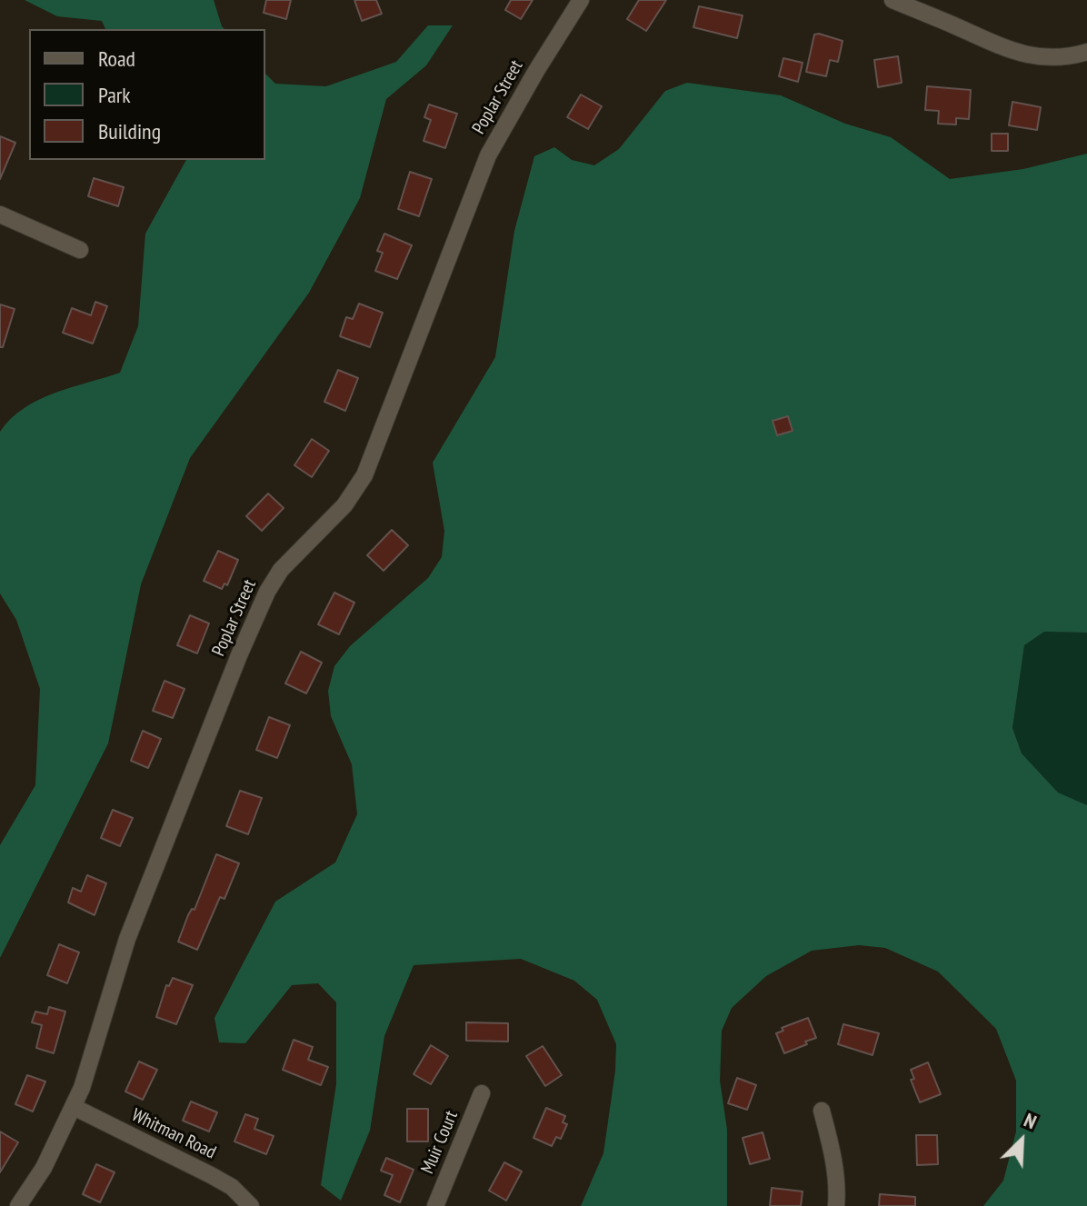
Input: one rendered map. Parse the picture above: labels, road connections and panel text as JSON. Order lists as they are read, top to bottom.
{
  "streets": {
    "street": ["Poplar Street", "Whitman Road", "Muir Court"]
  },
  "crossings": [
    ["Poplar Street", "Whitman Road"]
  ],
  "legend": ["Road", "Park", "Building"],
  "north": "top right"
}
